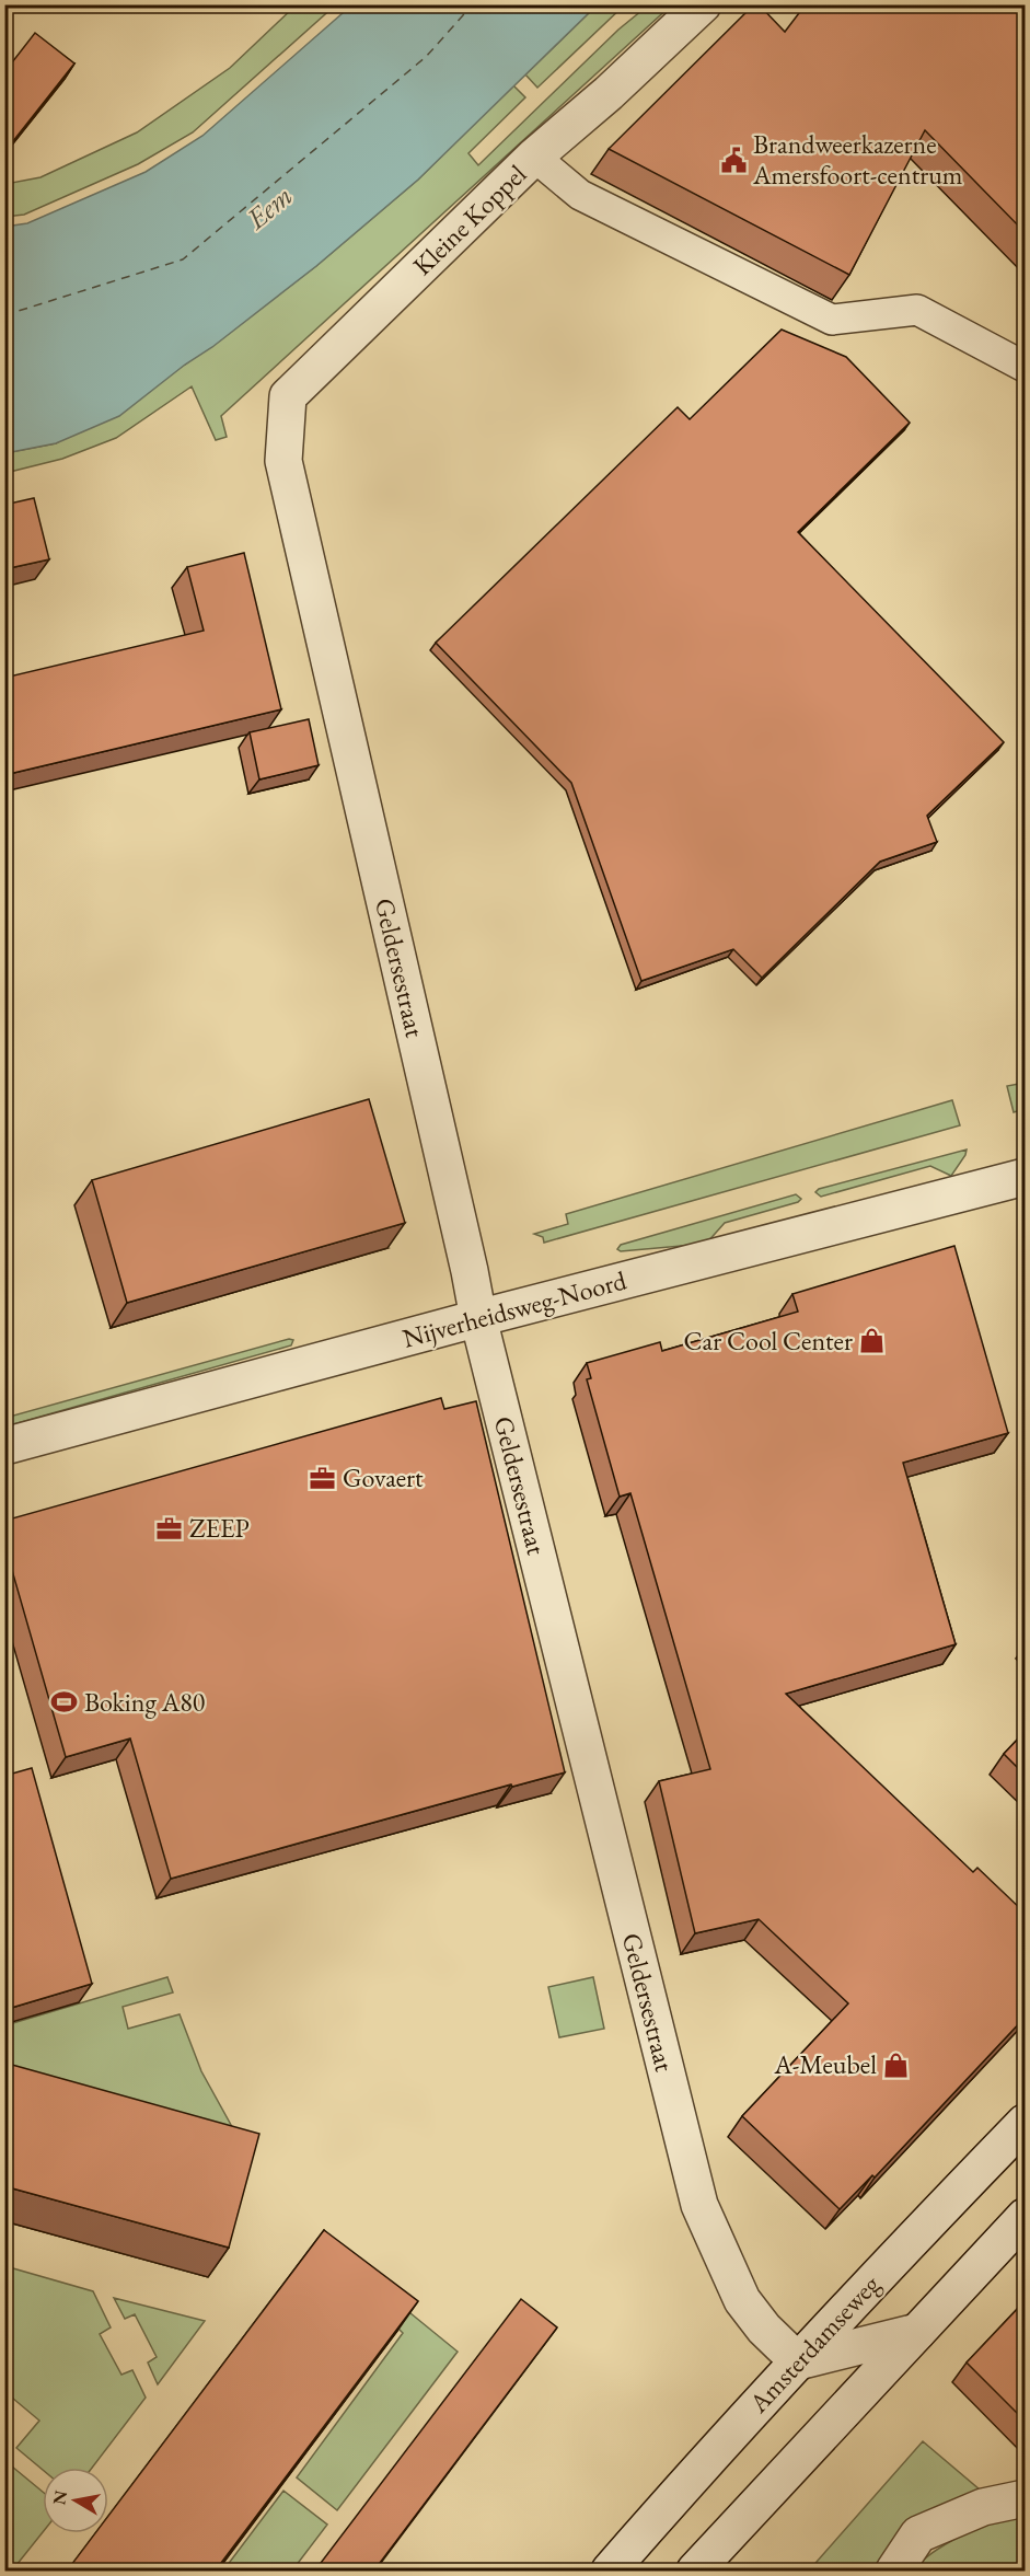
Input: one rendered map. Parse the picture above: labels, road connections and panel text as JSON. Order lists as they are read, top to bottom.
{
  "streets": {
    "street": [
      "Kleine Koppel",
      "Geldersestraat",
      "Nijverheidsweg-Noord",
      "Amsterdamseweg"
    ]
  },
  "crossings": [
    ["Kleine Koppel", "Geldersestraat"],
    ["Geldersestraat", "Nijverheidsweg-Noord"],
    ["Geldersestraat", "Amsterdamseweg"]
  ],
  "water": ["Eem"],
  "places": {
    "public building": ["Brandweerkazerne Amersfoort-centrum"],
    "shop": ["Car Cool Center", "A-Meubel"],
    "office": ["Govaert", "ZEEP"],
    "sports": ["Boking A80"]
  },
  "north": "left"
}
